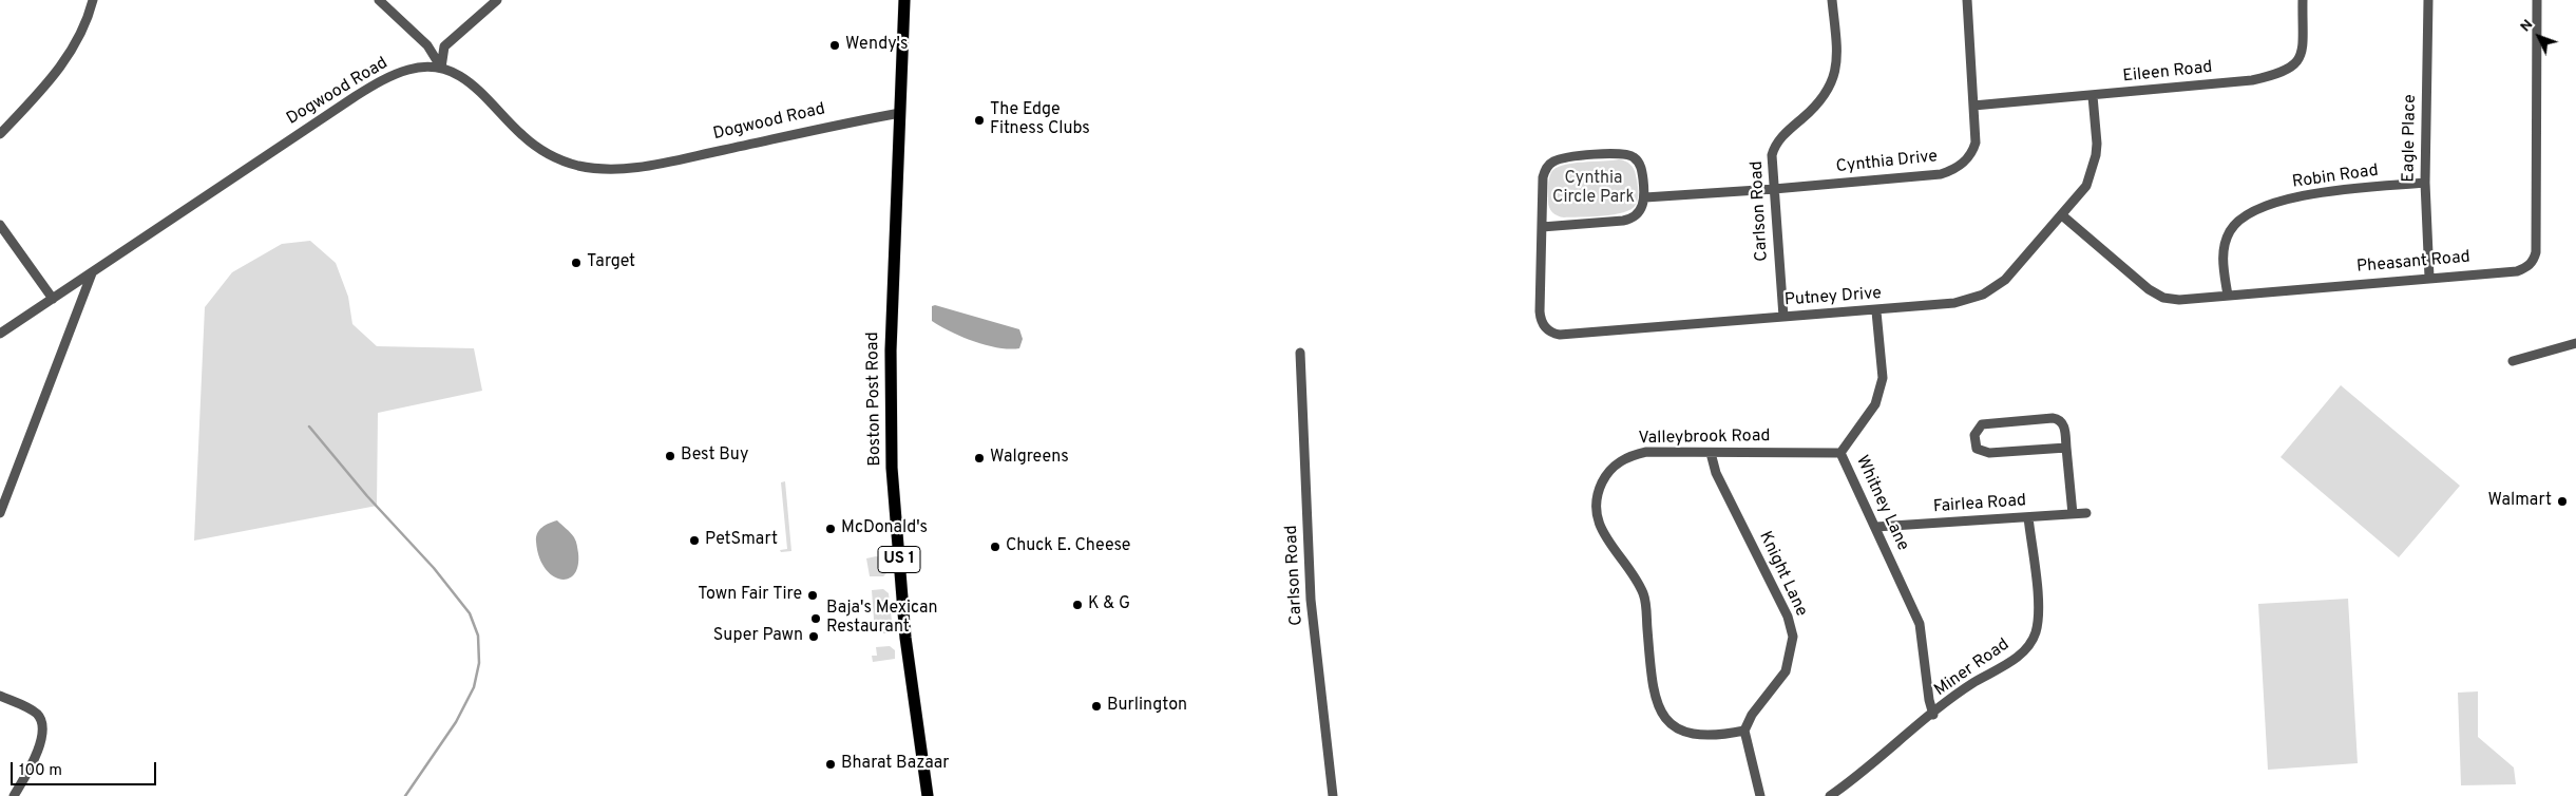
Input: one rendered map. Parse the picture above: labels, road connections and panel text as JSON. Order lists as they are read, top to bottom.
{
  "streets": {
    "main road": ["Boston Post Road", "US 1"],
    "street": [
      "Eileen Road",
      "Dogwood Road",
      "Eagle Place",
      "Cynthia Drive",
      "Robin Road",
      "Carlson Road",
      "Pheasant Road",
      "Putney Drive",
      "Valleybrook Road",
      "Whitney Lane",
      "Fairlea Road",
      "Knight Lane",
      "Miner Road"
    ]
  },
  "crossings": [
    ["Eileen Road", "Cynthia Drive"],
    ["Eileen Road", "Putney Drive"],
    ["Dogwood Road", "Boston Post Road"],
    ["Eagle Place", "Robin Road"],
    ["Eagle Place", "Pheasant Road"],
    ["Cynthia Drive", "Carlson Road"],
    ["Robin Road", "Pheasant Road"],
    ["Carlson Road", "Putney Drive"],
    ["Pheasant Road", "Putney Drive"],
    ["Putney Drive", "Whitney Lane"],
    ["Valleybrook Road", "Whitney Lane"],
    ["Valleybrook Road", "Knight Lane"],
    ["Whitney Lane", "Fairlea Road"],
    ["Whitney Lane", "Miner Road"],
    ["Fairlea Road", "Miner Road"]
  ],
  "parks": ["Cynthia Circle Park"],
  "places": [
    "Wendy's",
    "The Edge Fitness Clubs",
    "Target",
    "Best Buy",
    "Walgreens",
    "Walmart",
    "McDonald's",
    "PetSmart",
    "Chuck E. Cheese",
    "Town Fair Tire",
    "K & G",
    "Baja's Mexican Restaurant",
    "Super Pawn",
    "Burlington",
    "Bharat Bazaar"
  ],
  "scale_bar": "100 m",
  "north": "top left"
}
